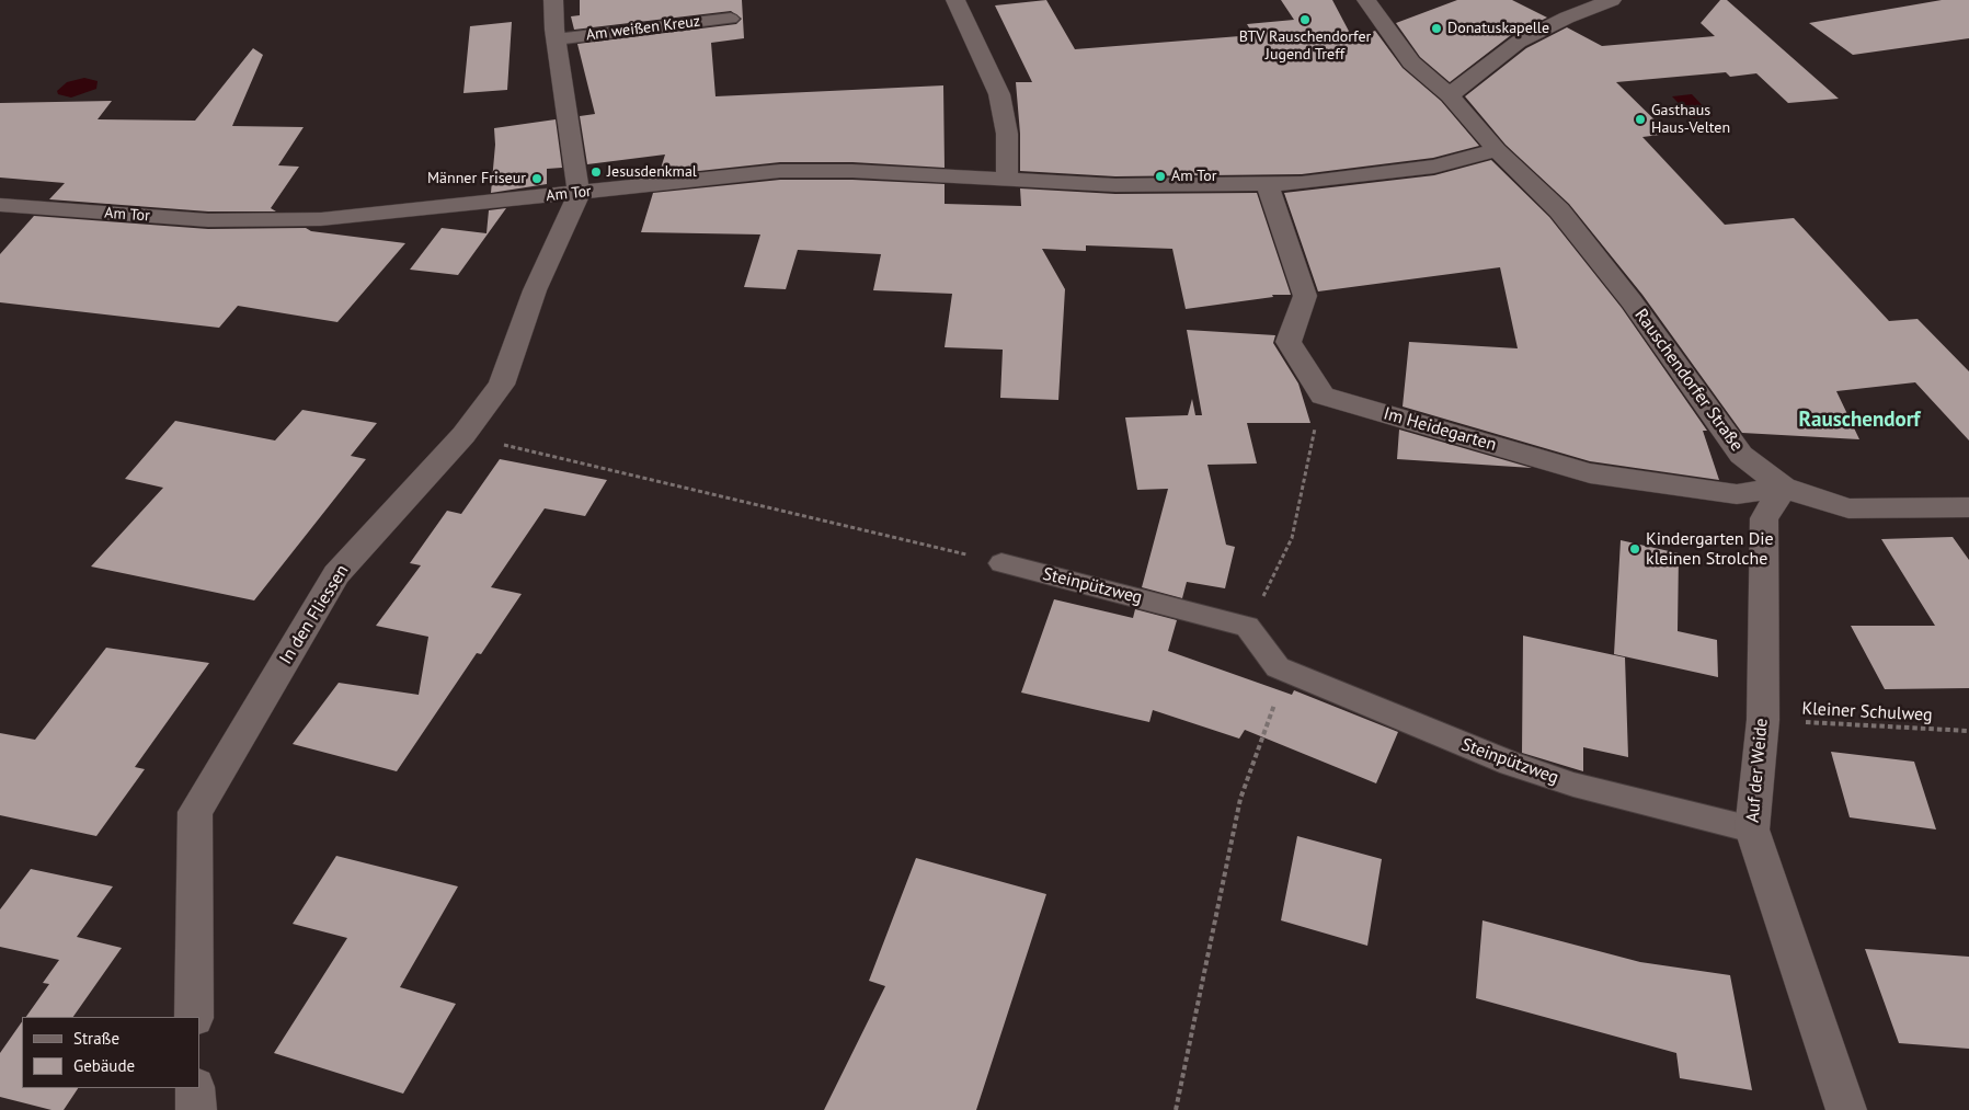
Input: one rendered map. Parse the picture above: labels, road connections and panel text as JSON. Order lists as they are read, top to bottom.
{
  "streets": {
    "street": [
      "Am Tor",
      "Rauschendorfer Straße",
      "Im Heidegarten",
      "In den Fliessen",
      "Auf der Weide"
    ],
    "lane": ["Am weißen Kreuz", "Steinpützweg"],
    "path": ["Kleiner Schulweg"]
  },
  "crossings": [
    ["Am Tor", "Rauschendorfer Straße"],
    ["Am Tor", "In den Fliessen"],
    ["Rauschendorfer Straße", "Im Heidegarten"],
    ["Rauschendorfer Straße", "Auf der Weide"],
    ["Im Heidegarten", "Auf der Weide"],
    ["Steinpützweg", "Auf der Weide"],
    ["Kleiner Schulweg", "Auf der Weide"]
  ],
  "districts": ["Rauschendorf"],
  "places": [
    "BTV Rauschendorfer Jugend Treff",
    "Donatuskapelle",
    "Gasthaus Haus-Velten",
    "Jesusdenkmal",
    "Am Tor",
    "Männer Friseur",
    "Kindergarten Die kleinen Strolche"
  ],
  "legend": ["Straße", "Gebäude"]
}
